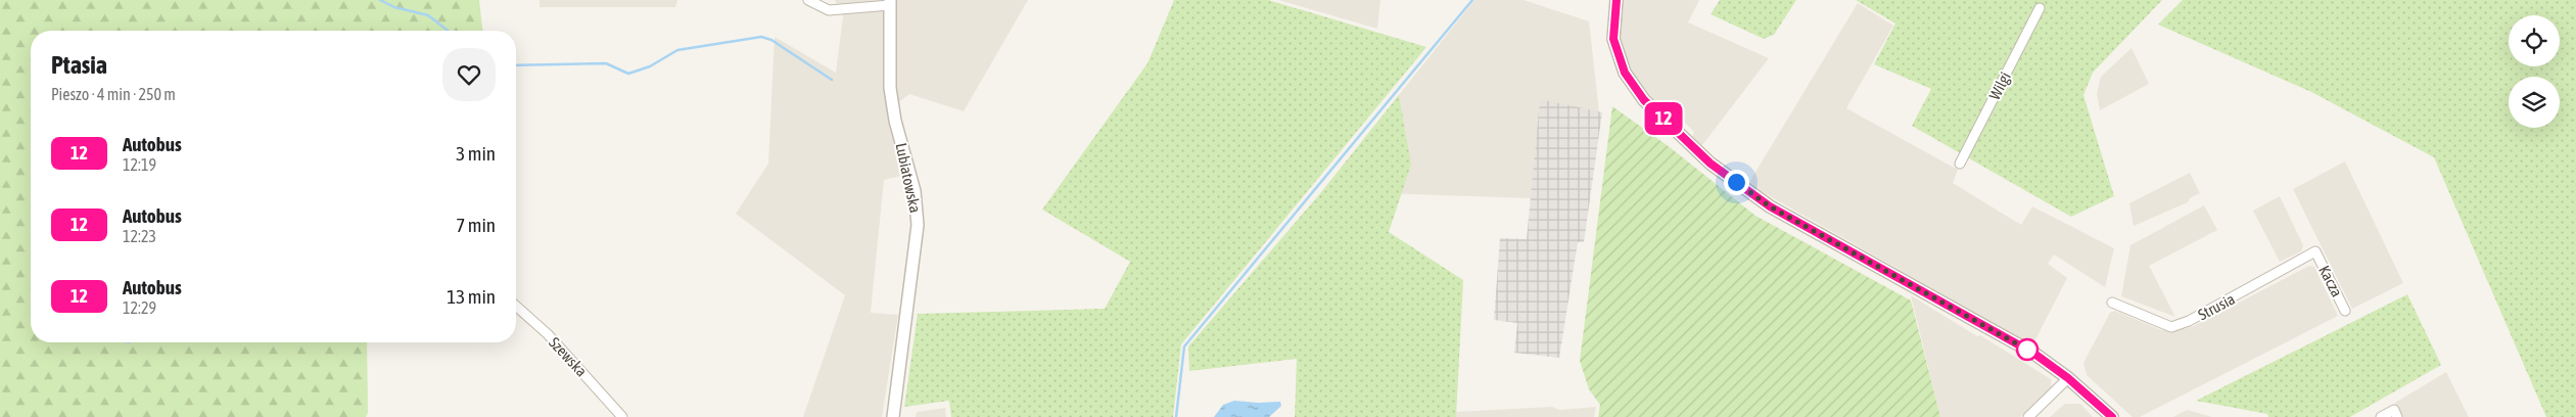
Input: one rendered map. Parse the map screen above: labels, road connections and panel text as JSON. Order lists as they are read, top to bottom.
{
  "streets": {
    "street": [
      "Wilgi",
      "Lubiatowska",
      "Kacza",
      "Strusia",
      "Szewska"
    ]
  },
  "crossings": [
    ["Kacza", "Strusia"]
  ],
  "lines": ["bus line 12"],
  "page": {
    "on_map": "12",
    "heading": ["Ptasia", "Pieszo · 4 min · 250 m"],
    "list": [
      {
        "mark": "12",
        "name": "Autobus",
        "note": "12:19",
        "value": "3 min"
      },
      {
        "mark": "12",
        "name": "Autobus",
        "note": "12:23",
        "value": "7 min"
      },
      {
        "mark": "12",
        "name": "Autobus",
        "note": "12:29",
        "value": "13 min"
      }
    ]
  }
}
